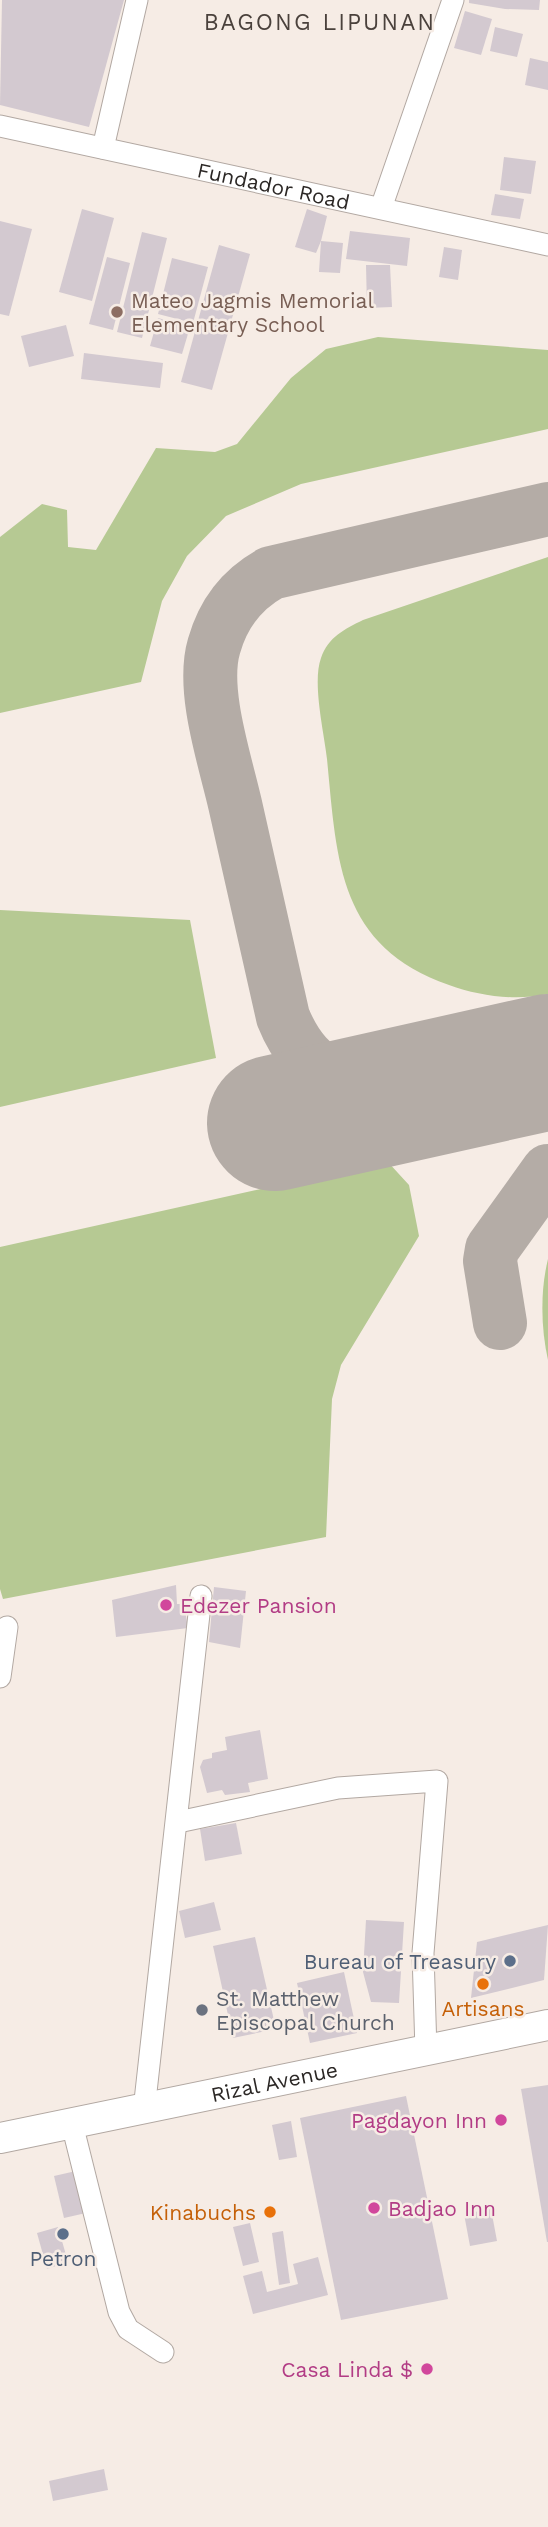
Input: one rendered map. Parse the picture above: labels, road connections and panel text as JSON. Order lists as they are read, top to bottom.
{
  "streets": {
    "street": ["Fundador Road", "Rizal Avenue"]
  },
  "districts": ["BAGONG LIPUNAN"],
  "places": [
    "Mateo Jagmis Memorial Elementary School",
    "Edezer Pansion",
    "Bureau of Treasury",
    "Artisans",
    "St. Matthew Episcopal Church",
    "Pagdayon Inn",
    "Badjao Inn",
    "Kinabuchs",
    "Petron",
    "Casa Linda $"
  ]
}
